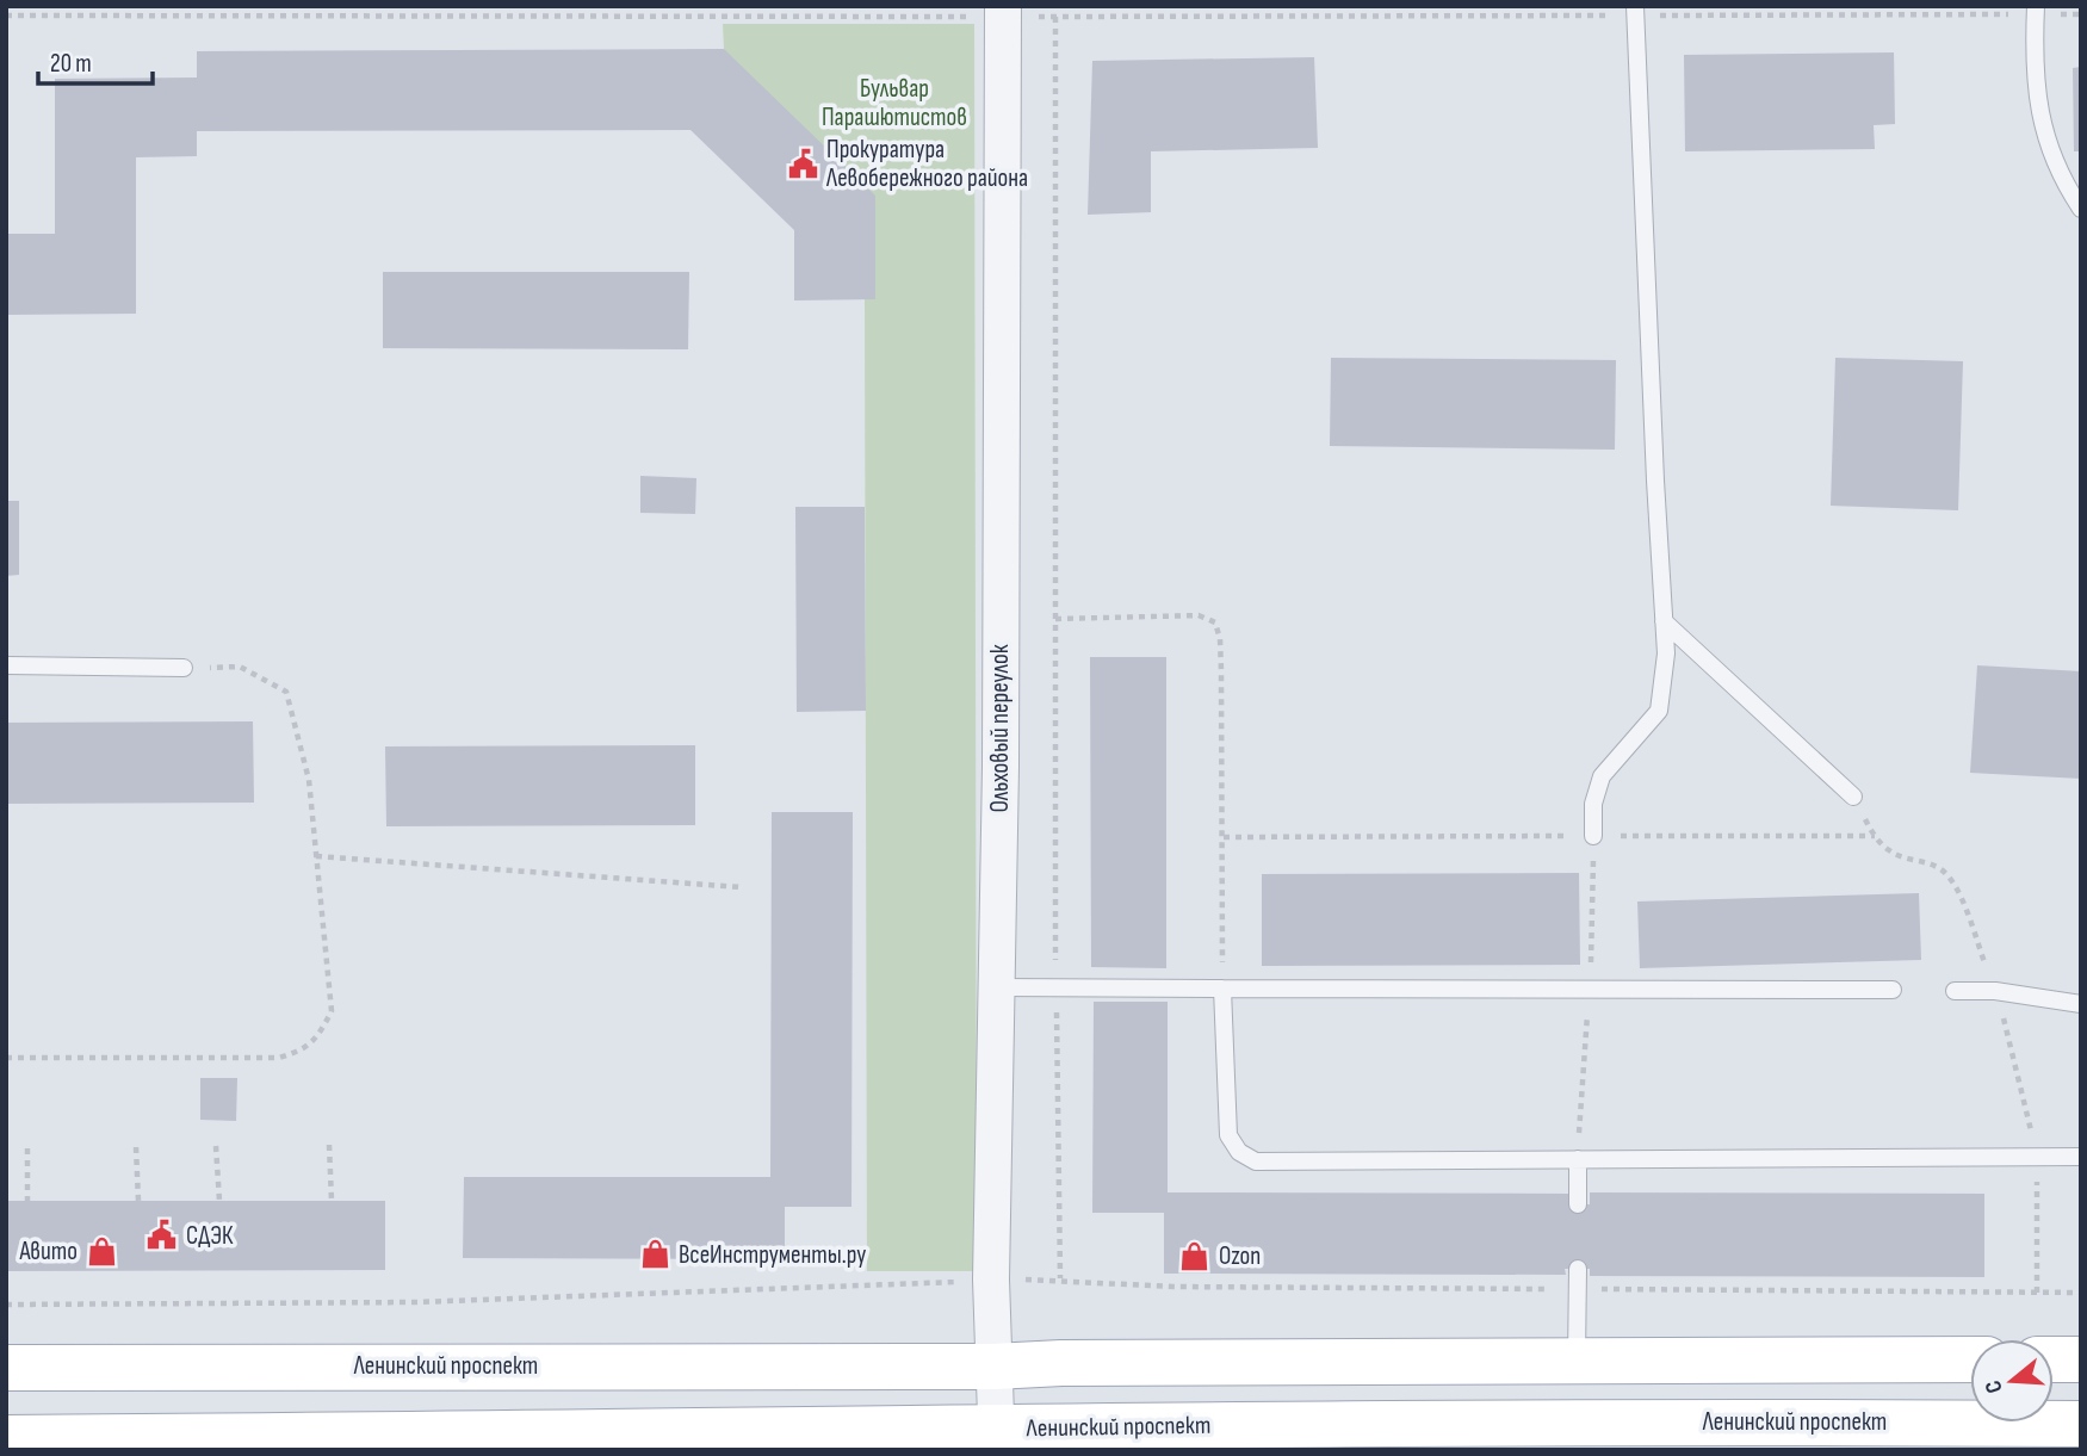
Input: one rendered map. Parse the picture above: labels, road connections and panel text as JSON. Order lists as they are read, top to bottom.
{
  "streets": {
    "main road": ["Ленинский проспект"],
    "street": ["Ольховый переулок"]
  },
  "crossings": [
    ["Ольховый переулок", "Ленинский проспект"]
  ],
  "parks": ["Бульвар Парашютистов"],
  "places": {
    "public building": ["Прокуратура Левобережного района", "СДЭК"],
    "shop": ["Авито", "ВсеИнструменты.ру", "Ozon"]
  },
  "scale_bar": "20 m",
  "north": "left"
}
